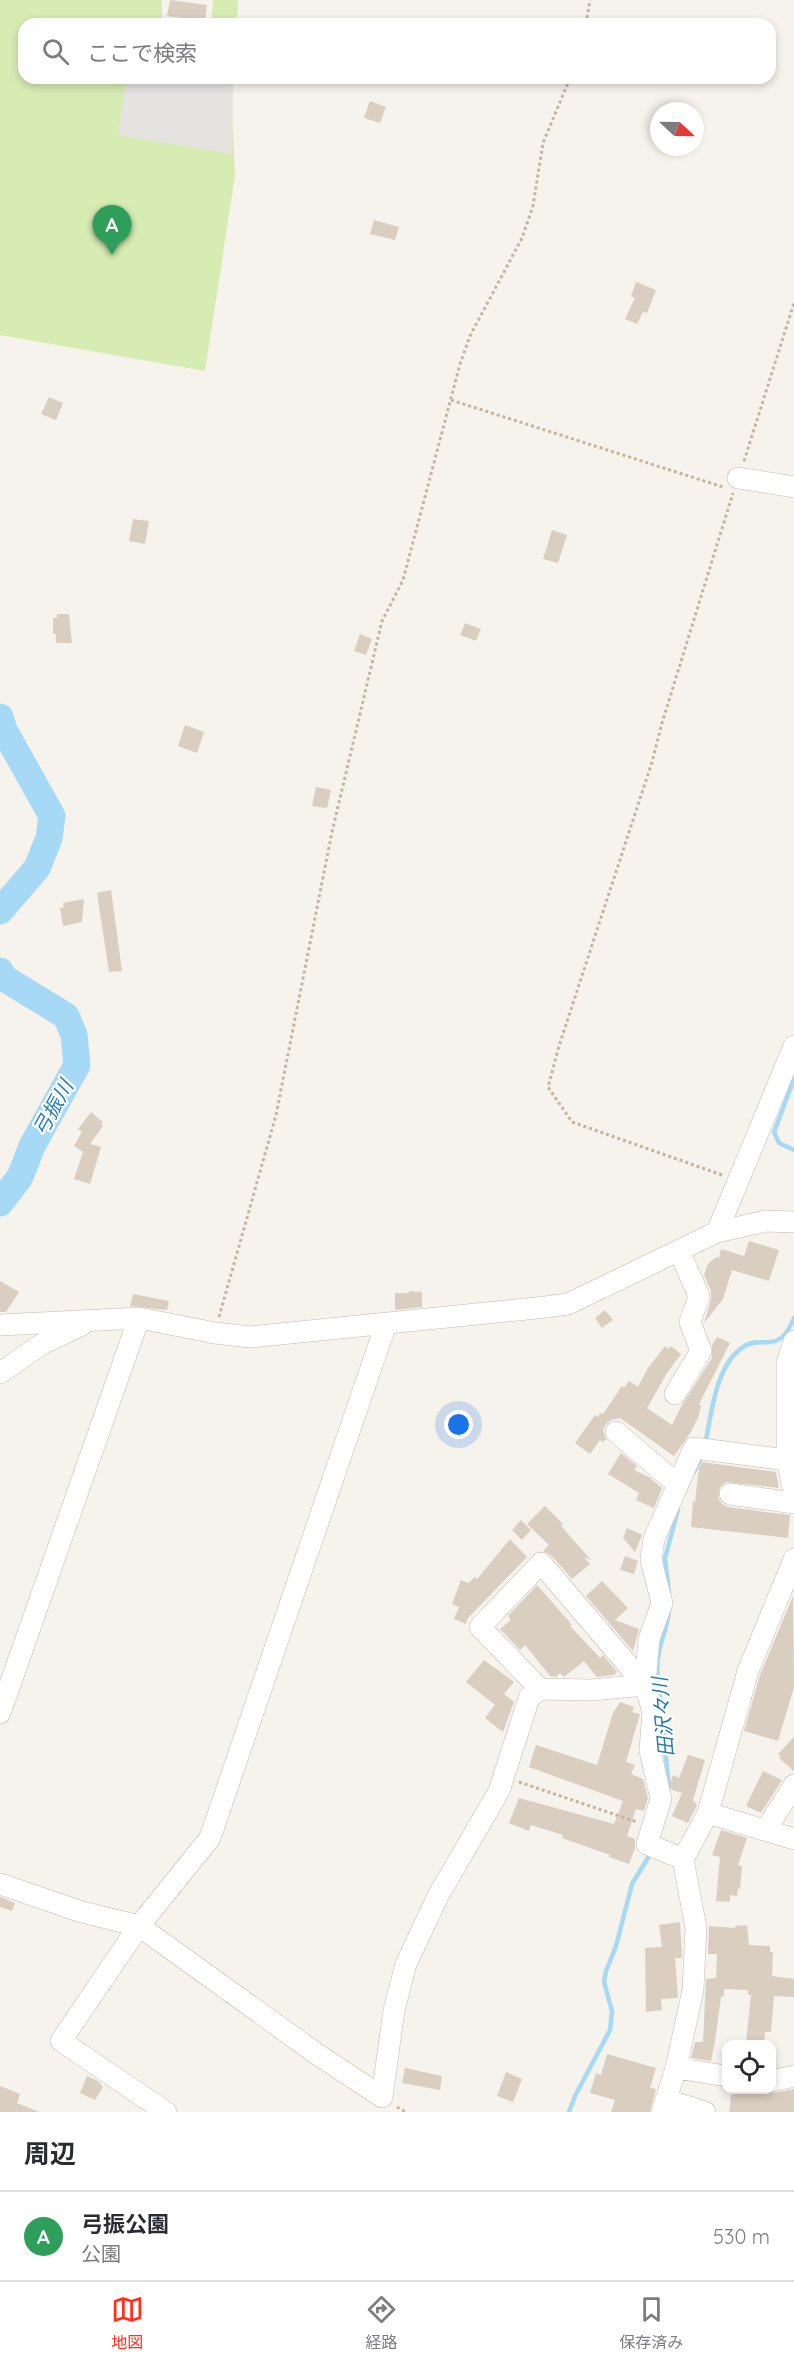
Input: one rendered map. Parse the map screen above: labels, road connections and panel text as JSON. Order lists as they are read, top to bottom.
{
  "water": ["弓振川", "田沢々川"],
  "north": "right",
  "page": {
    "search": "ここで検索",
    "pins": "A",
    "heading": "周辺",
    "list": [
      {
        "mark": "A",
        "name": "弓振公園",
        "note": "公園",
        "value": "530 m"
      }
    ],
    "nav": ["地図", "経路", "保存済み"]
  }
}
